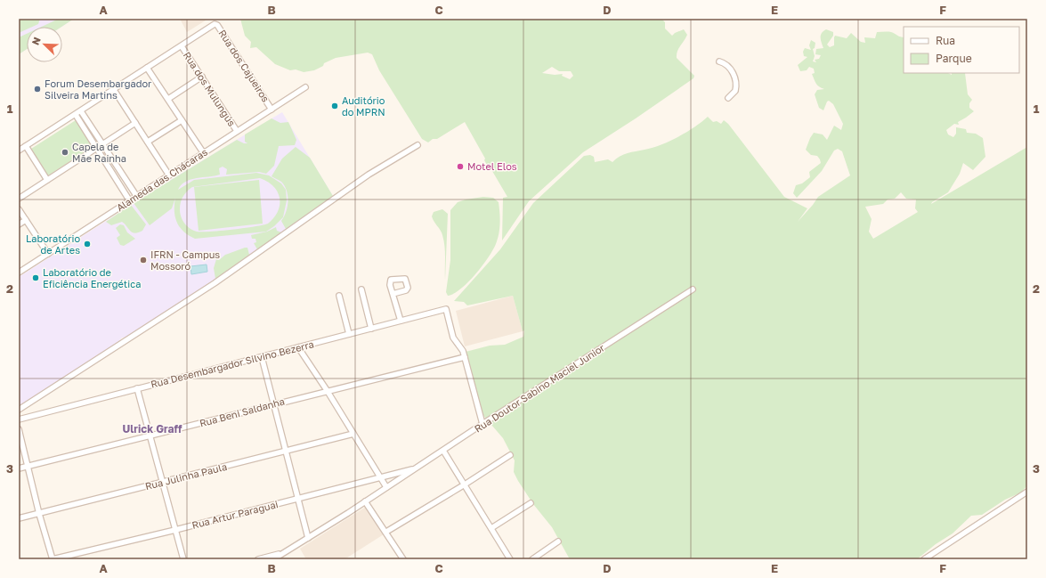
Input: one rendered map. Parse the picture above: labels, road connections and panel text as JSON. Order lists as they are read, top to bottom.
{
  "streets": {
    "street": [
      "Rua dos Cajueiros",
      "Rua dos Mulungús",
      "Alameda das Chácaras",
      "Rua Desembargador Silvino Bezerra",
      "Rua Doutor Sabino Maciel Junior",
      "Rua Beni Saldanha",
      "Rua Julinha Paula",
      "Rua Artur Paraguai"
    ]
  },
  "crossings": [
    ["Rua dos Cajueiros", "Rua dos Mulungús"],
    ["Rua dos Cajueiros", "Alameda das Chácaras"],
    ["Rua dos Mulungús", "Alameda das Chácaras"],
    ["Rua Desembargador Silvino Bezerra", "Rua Beni Saldanha"],
    ["Rua Doutor Sabino Maciel Junior", "Rua Artur Paraguai"]
  ],
  "districts": ["Ulrick Graff"],
  "places": [
    "Forum Desembargador Silveira Martins",
    "Auditório do MPRN",
    "Capela de Mãe Rainha",
    "Motel Elos",
    "Laboratório de Artes",
    "IFRN - Campus Mossoró",
    "Laboratório de Eficiência Energética"
  ],
  "legend": ["Rua", "Parque"],
  "north": "top left",
  "grid": {
    "columns": [
      "A",
      "B",
      "C",
      "D",
      "E",
      "F"
    ],
    "rows": ["1", "2", "3"]
  }
}
